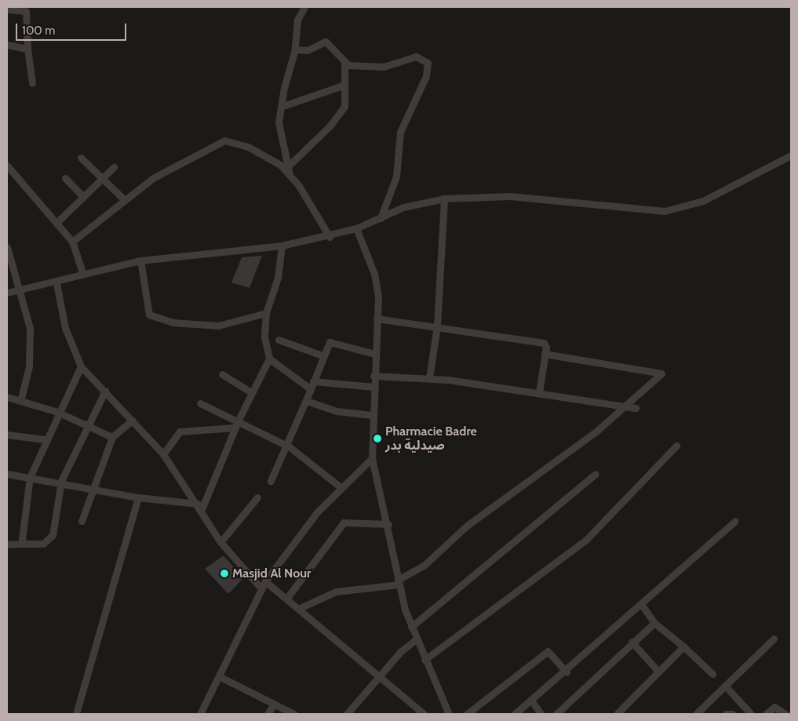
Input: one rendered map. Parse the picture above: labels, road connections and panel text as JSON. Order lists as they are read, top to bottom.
{
  "places": ["Pharmacie Badre صيدلية بدر", "Masjid Al Nour"],
  "scale_bar": "100 m"
}
